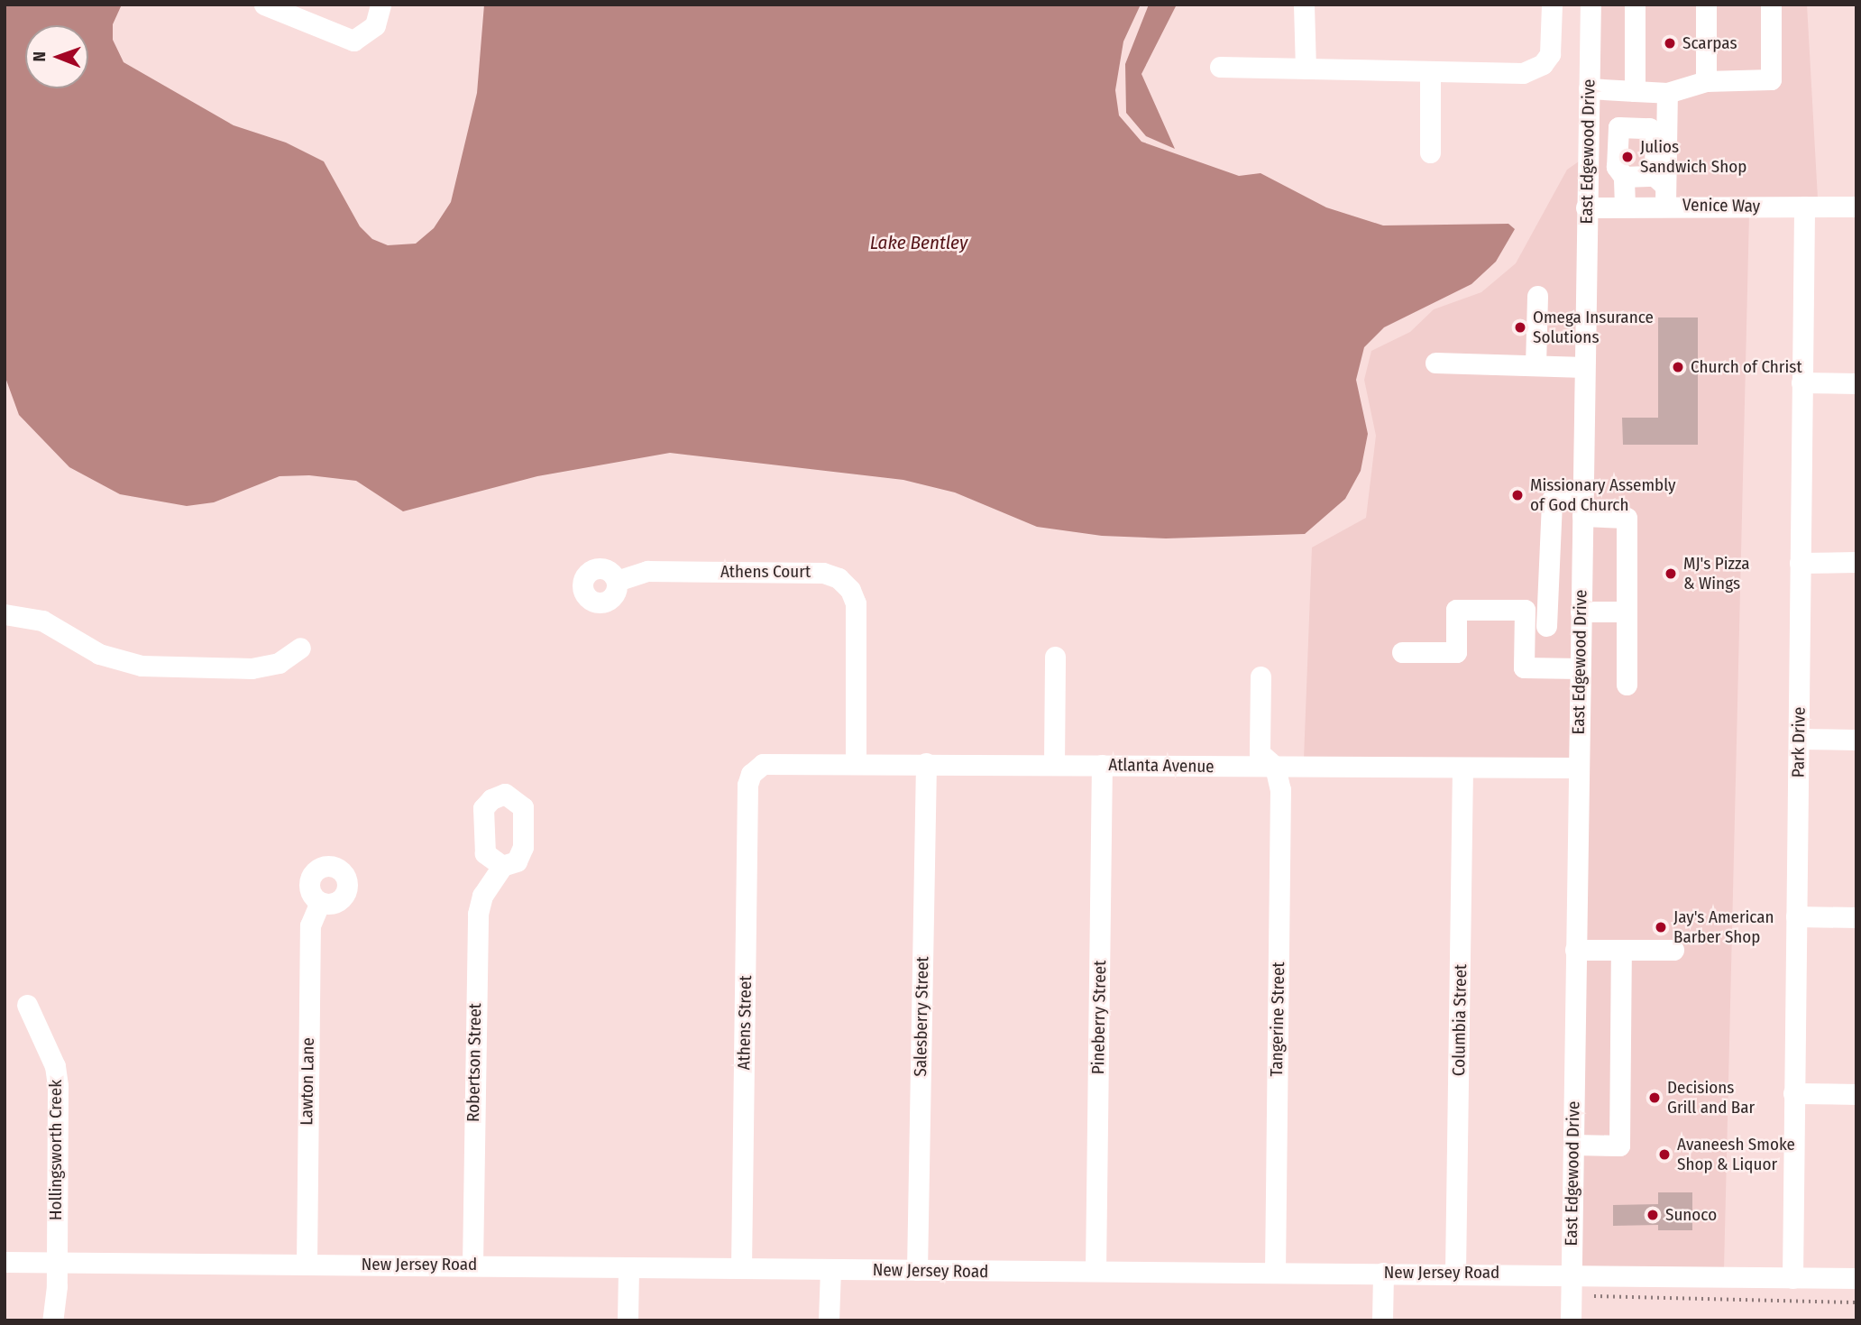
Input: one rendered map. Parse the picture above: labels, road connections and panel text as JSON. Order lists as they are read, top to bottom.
{
  "streets": {
    "street": [
      "East Edgewood Drive",
      "Venice Way",
      "Athens Court",
      "Park Drive",
      "Atlanta Avenue",
      "Salesberry Street",
      "Pineberry Street",
      "Tangerine Street",
      "Columbia Street",
      "Athens Street",
      "Robertson Street",
      "Lawton Lane",
      "Hollingsworth Creek",
      "New Jersey Road"
    ]
  },
  "crossings": [
    ["East Edgewood Drive", "Venice Way"],
    ["East Edgewood Drive", "Atlanta Avenue"],
    ["East Edgewood Drive", "New Jersey Road"],
    ["Venice Way", "Park Drive"],
    ["Athens Court", "Atlanta Avenue"],
    ["Park Drive", "New Jersey Road"],
    ["Atlanta Avenue", "Salesberry Street"],
    ["Atlanta Avenue", "Pineberry Street"],
    ["Atlanta Avenue", "Tangerine Street"],
    ["Atlanta Avenue", "Columbia Street"],
    ["Atlanta Avenue", "Athens Street"],
    ["Salesberry Street", "New Jersey Road"],
    ["Pineberry Street", "New Jersey Road"],
    ["Tangerine Street", "New Jersey Road"],
    ["Columbia Street", "New Jersey Road"],
    ["Athens Street", "New Jersey Road"],
    ["Robertson Street", "New Jersey Road"],
    ["Lawton Lane", "New Jersey Road"],
    ["Hollingsworth Creek", "New Jersey Road"]
  ],
  "water": ["Lake Bentley"],
  "places": [
    "Scarpas",
    "Julios Sandwich Shop",
    "Omega Insurance Solutions",
    "Church of Christ",
    "Missionary Assembly of God Church",
    "MJ's Pizza & Wings",
    "Jay's American Barber Shop",
    "Decisions Grill and Bar",
    "Avaneesh Smoke Shop & Liquor",
    "Sunoco"
  ],
  "north": "left"
}
